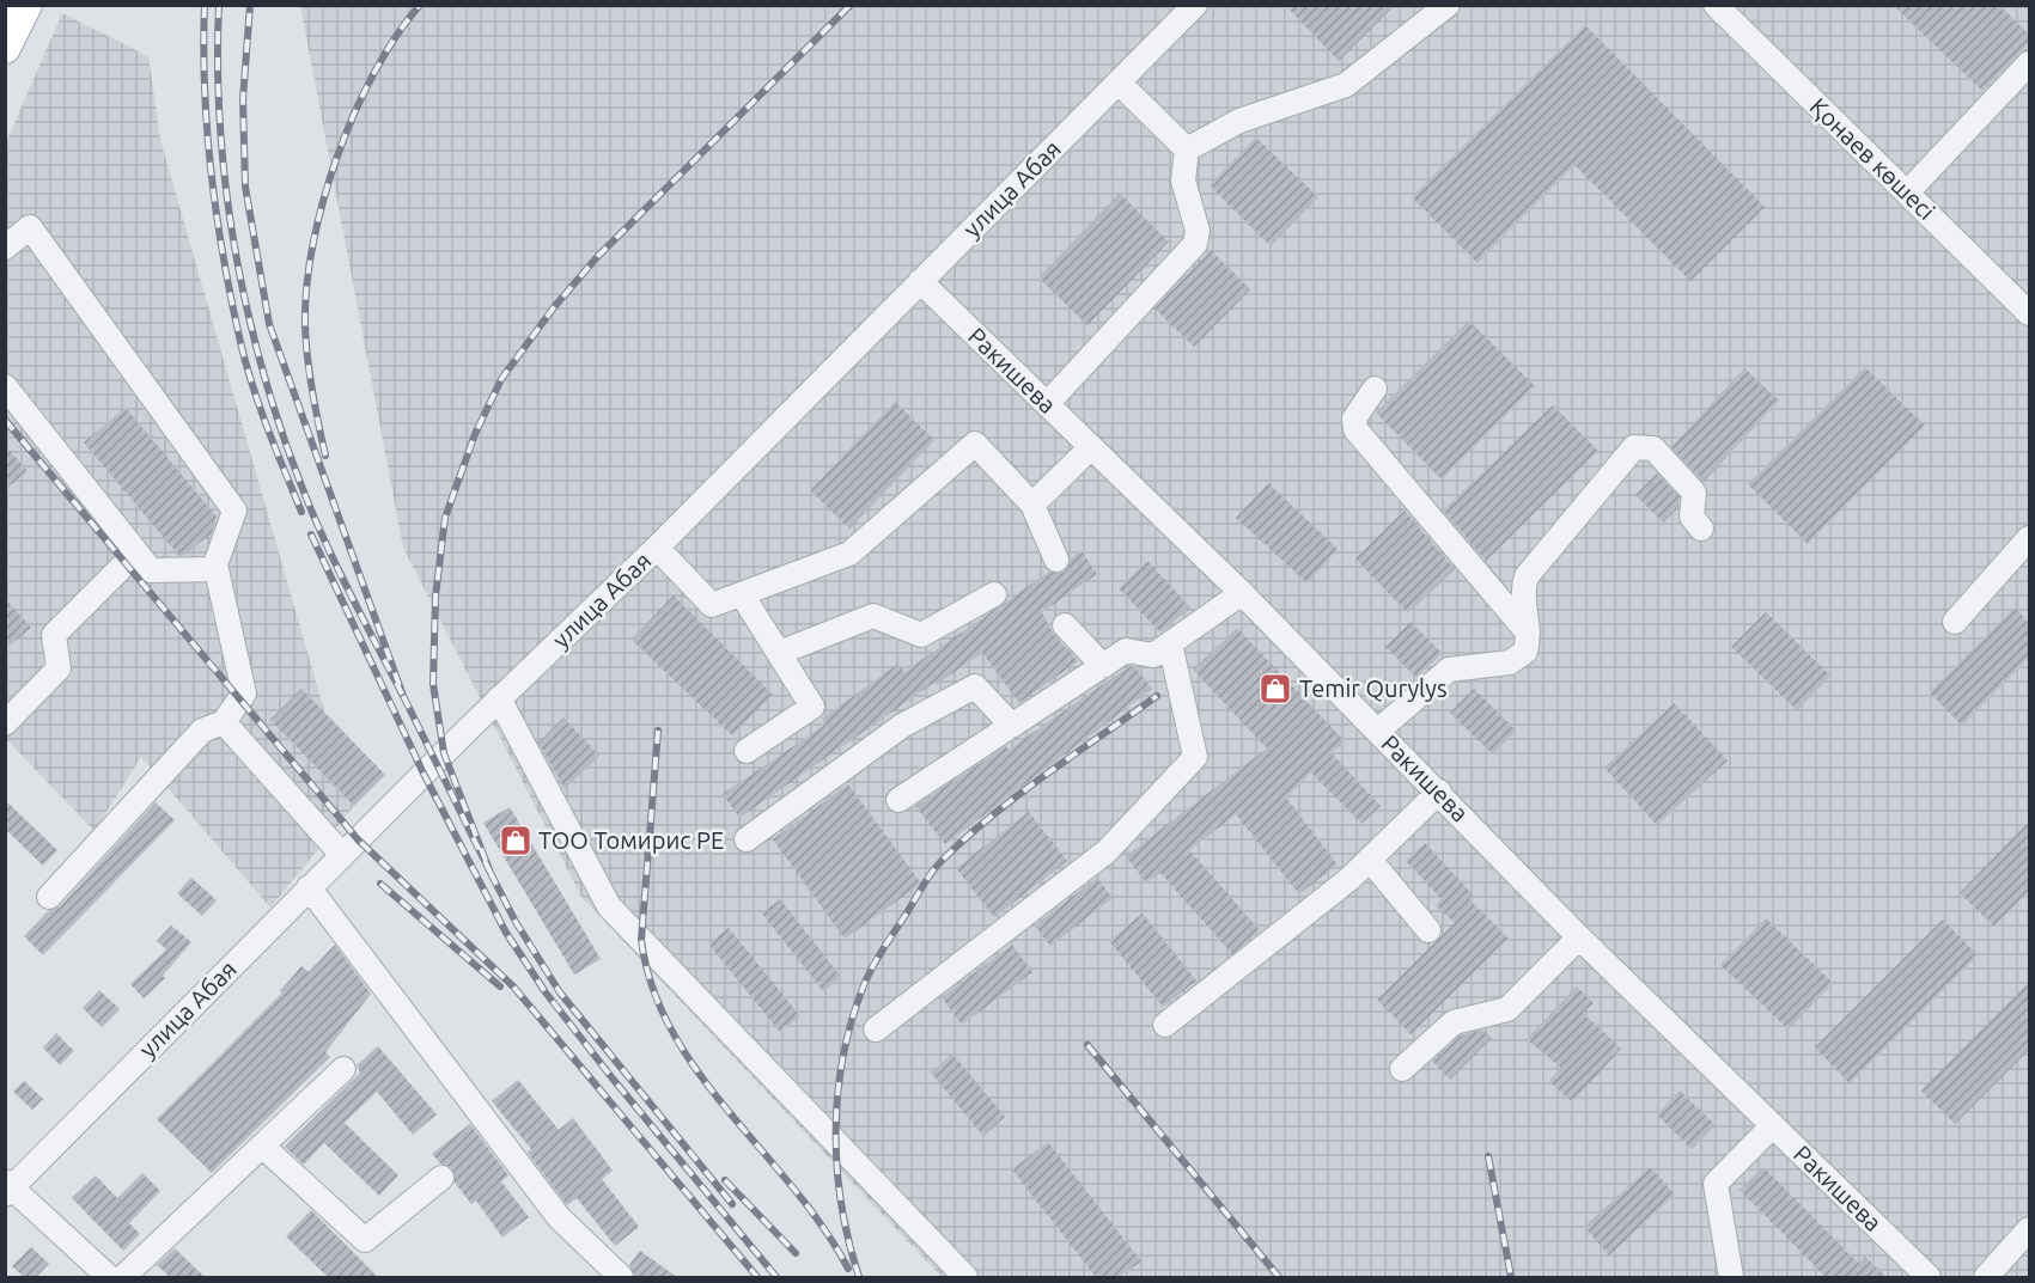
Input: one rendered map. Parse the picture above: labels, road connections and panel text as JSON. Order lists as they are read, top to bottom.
{
  "streets": {
    "street": ["Қонаев көшесі", "улица Абая", "Ракишева"]
  },
  "crossings": [
    ["улица Абая", "Ракишева"]
  ],
  "places": {
    "shop": ["Temir Qurylys", "ТОО Томирис РЕ"]
  }
}
